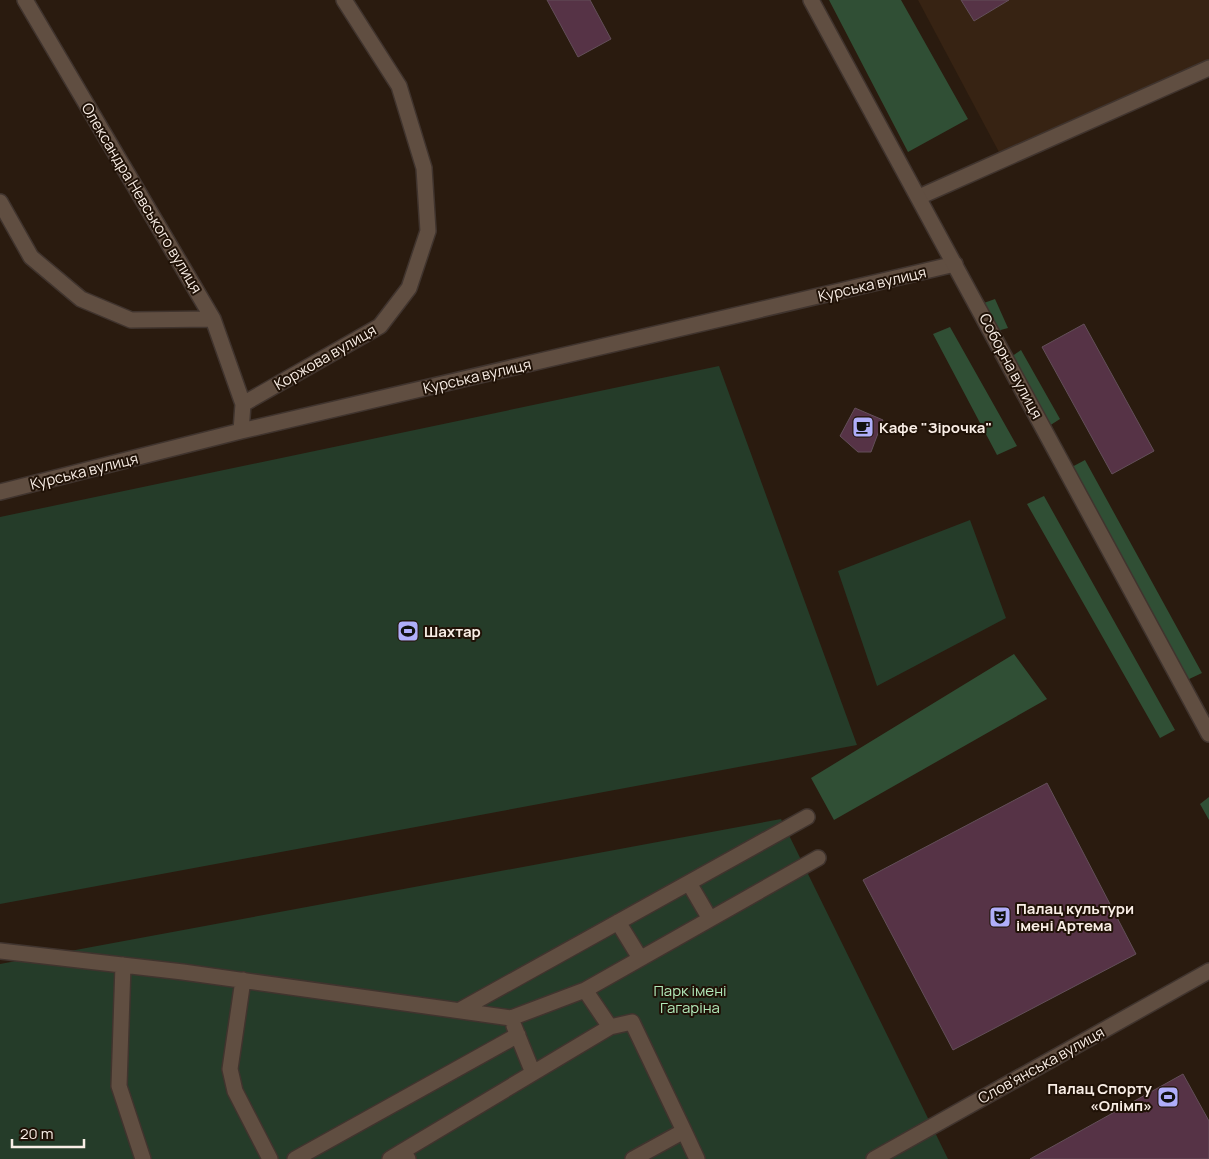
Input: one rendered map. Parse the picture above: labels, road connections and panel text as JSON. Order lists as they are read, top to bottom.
{
  "streets": {
    "street": [
      "Олександра Невського вулиця",
      "Курська вулиця",
      "Коржова вулиця",
      "Соборна вулиця",
      "Слов'янська вулиця"
    ]
  },
  "crossings": [
    ["Олександра Невського вулиця", "Коржова вулиця"],
    ["Курська вулиця", "Соборна вулиця"]
  ],
  "parks": ["Парк імені Гагаріна"],
  "places": {
    "cafe": ["Кафе \"Зірочка\""],
    "sports": ["Шахтар", "Палац Спорту «Олімп»"],
    "theatre": ["Палац культури імені Артема"]
  },
  "scale_bar": "20 m"
}
